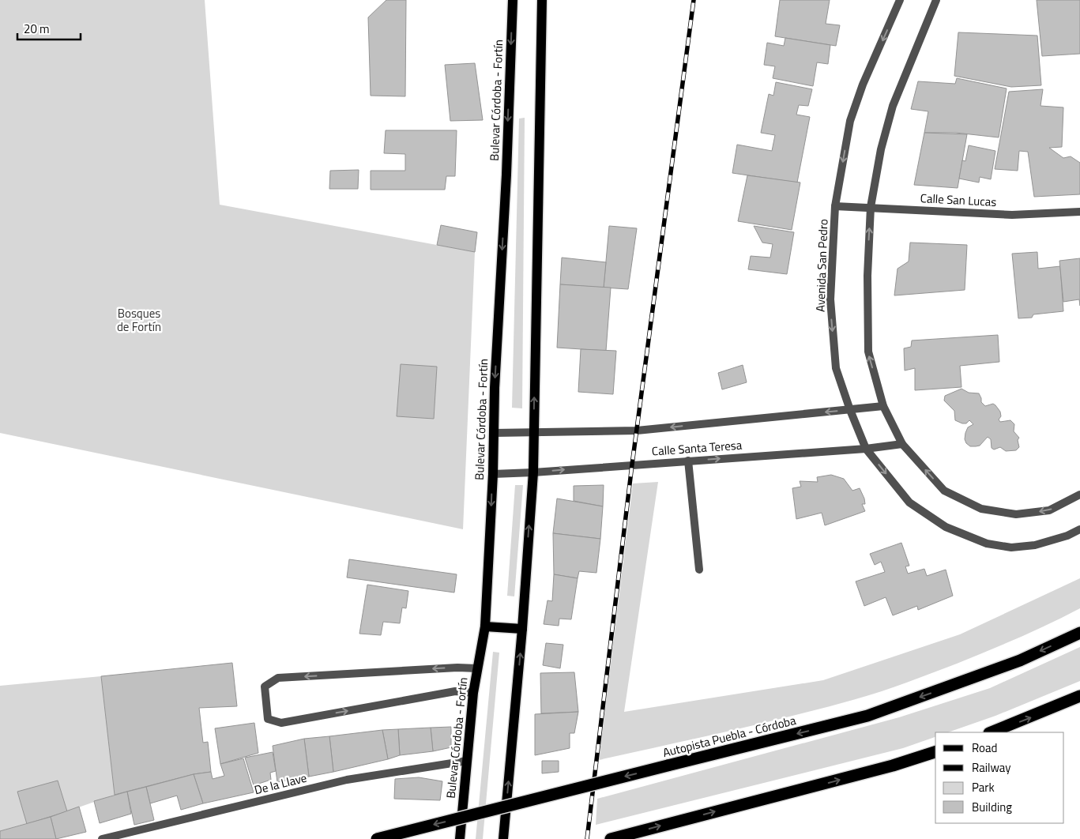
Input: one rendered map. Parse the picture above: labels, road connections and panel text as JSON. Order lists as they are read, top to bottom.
{
  "streets": {
    "highway": ["Autopista Puebla - Córdoba"],
    "main road": ["Bulevar Córdoba - Fortín"],
    "street": [
      "Calle San Lucas",
      "Avenida San Pedro",
      "Calle Santa Teresa",
      "De la Llave"
    ]
  },
  "crossings": [
    ["Bulevar Córdoba - Fortín", "Calle Santa Teresa"],
    ["Bulevar Córdoba - Fortín", "De la Llave"],
    ["Calle San Lucas", "Avenida San Pedro"],
    ["Avenida San Pedro", "Calle Santa Teresa"]
  ],
  "parks": ["Bosques de Fortín"],
  "legend": [
    "Road",
    "Railway",
    "Park",
    "Building"
  ],
  "scale_bar": "20 m"
}
